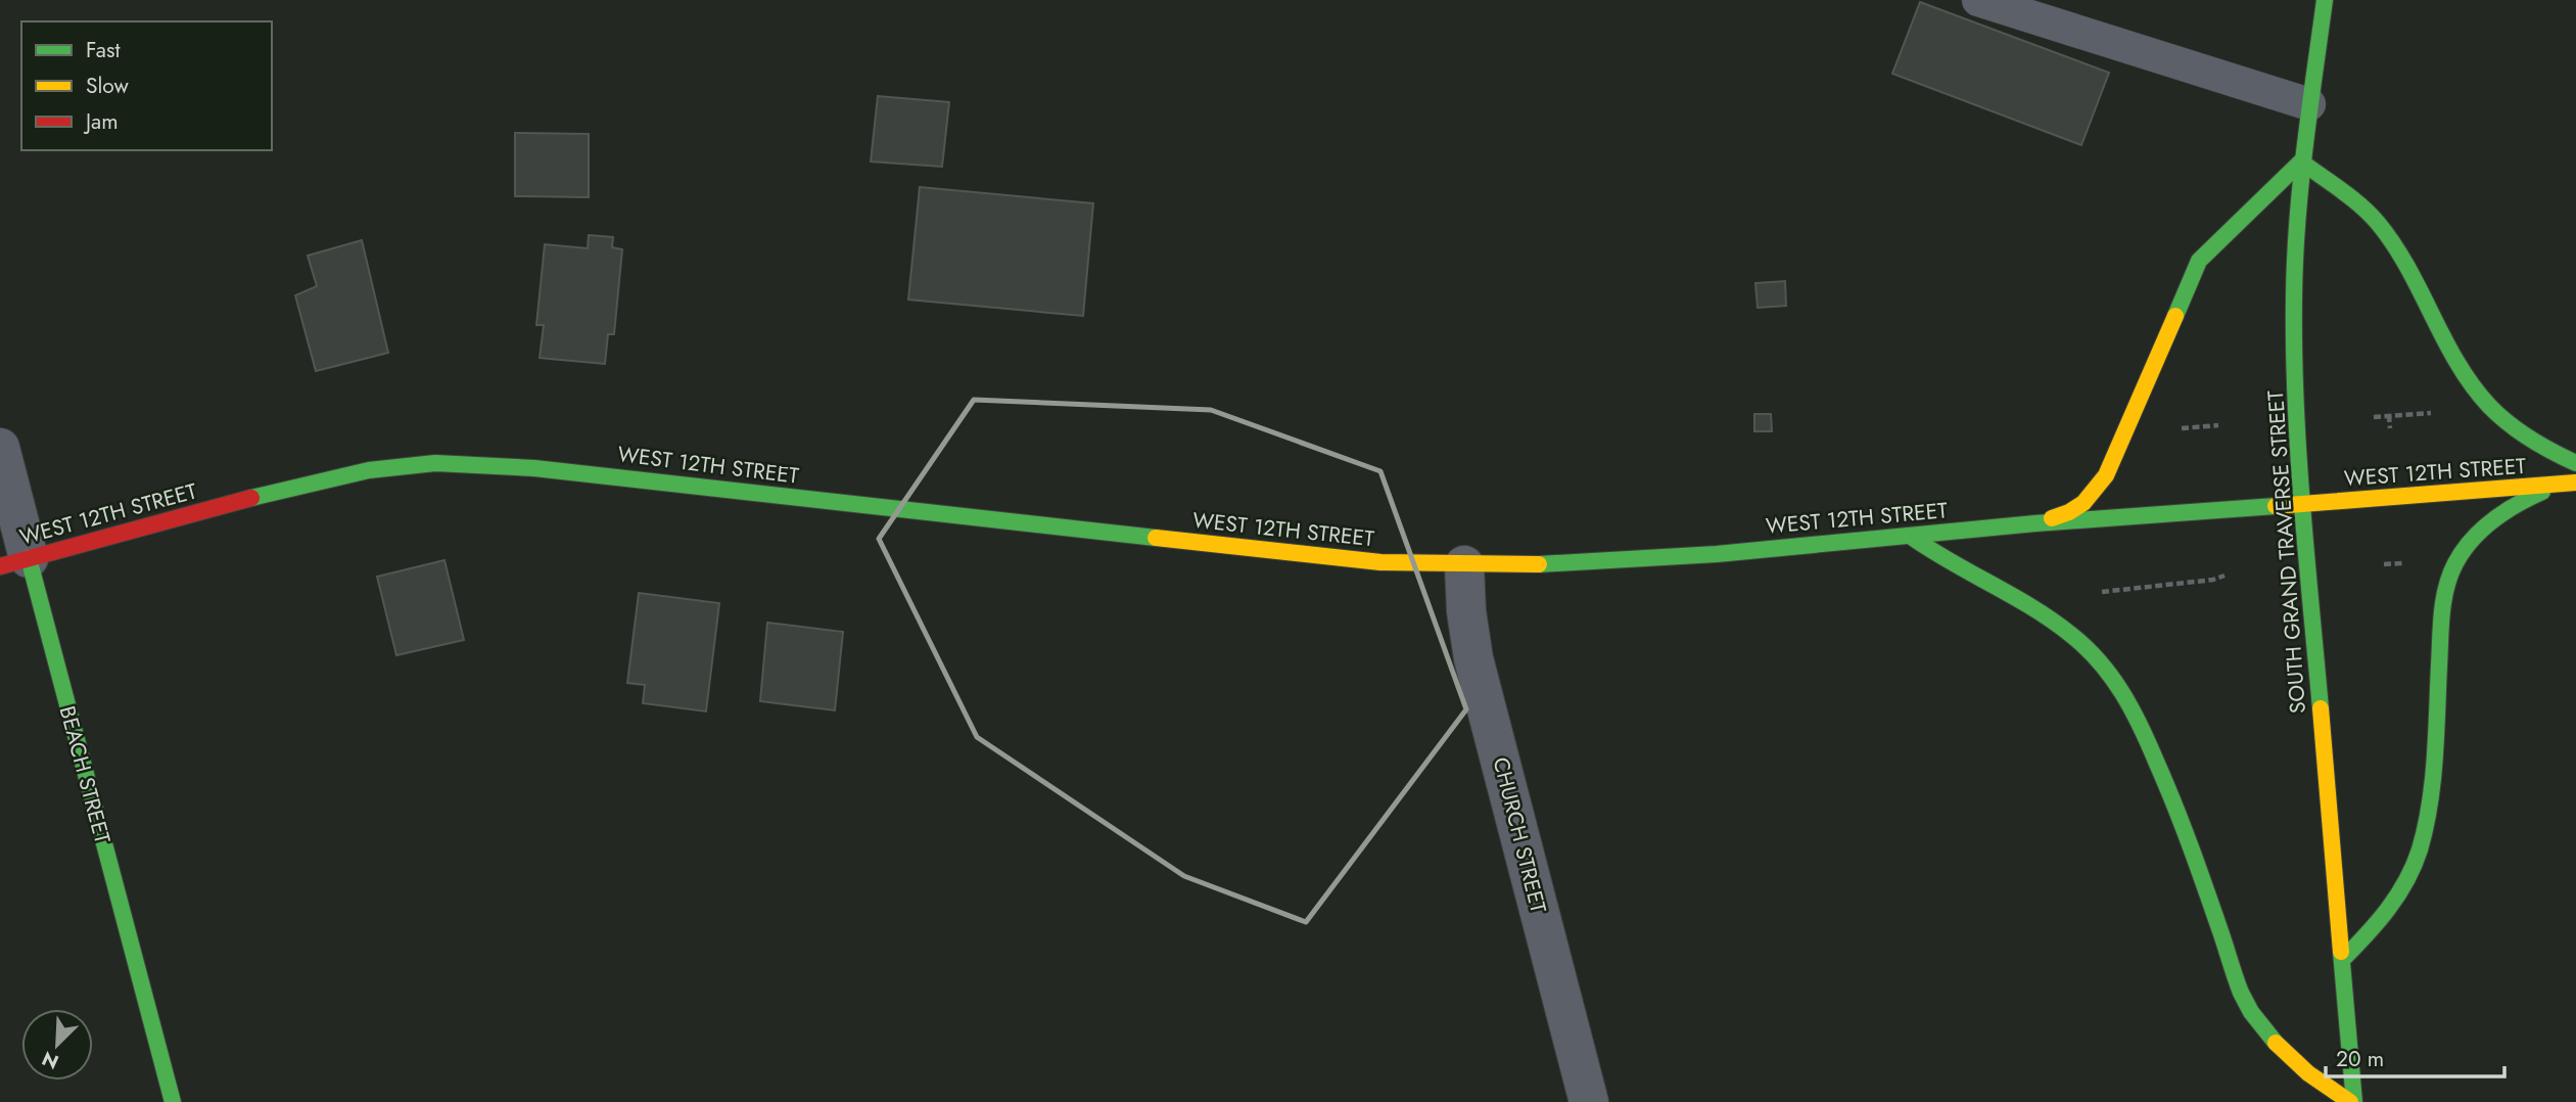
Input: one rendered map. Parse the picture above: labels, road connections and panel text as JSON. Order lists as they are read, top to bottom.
{
  "streets": {
    "street": [
      "WEST 12TH STREET",
      "SOUTH GRAND TRAVERSE STREET",
      "BEACH STREET",
      "CHURCH STREET"
    ]
  },
  "crossings": [
    ["WEST 12TH STREET", "SOUTH GRAND TRAVERSE STREET"],
    ["WEST 12TH STREET", "BEACH STREET"],
    ["WEST 12TH STREET", "CHURCH STREET"]
  ],
  "legend": ["Fast", "Slow", "Jam"],
  "scale_bar": "20 m",
  "north": "bottom left"
}
